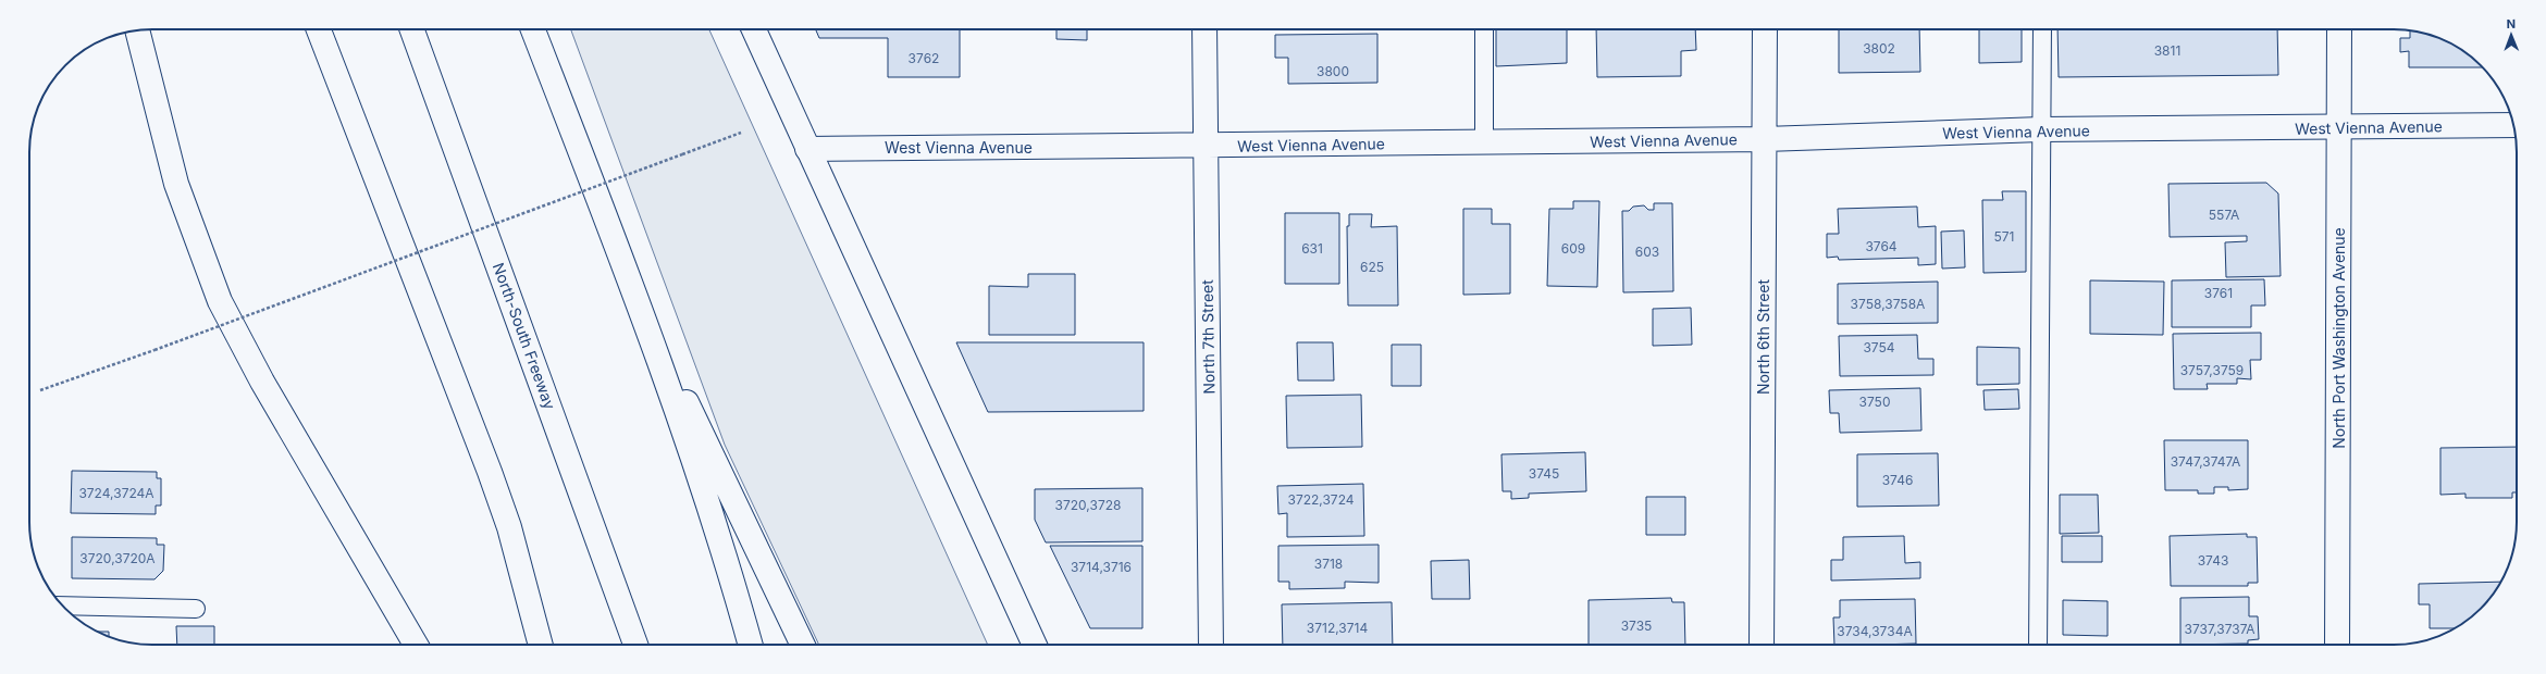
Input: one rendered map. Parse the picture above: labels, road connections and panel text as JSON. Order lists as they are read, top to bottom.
{
  "streets": {
    "main road": [
      "West Vienna Avenue",
      "North-South Freeway",
      "North 7th Street",
      "North 6th Street",
      "North Port Washington Avenue"
    ]
  },
  "crossings": [
    ["West Vienna Avenue", "North 7th Street"],
    ["West Vienna Avenue", "North 6th Street"],
    ["West Vienna Avenue", "North Port Washington Avenue"]
  ],
  "house_numbers": [
    "3802",
    "3811",
    "3762",
    "3800",
    "557A",
    "571",
    "3764",
    "631",
    "609",
    "603",
    "625",
    "3761",
    "3758,3758A",
    "3754",
    "3757,3759",
    "3750",
    "3747,3747A",
    "3745",
    "3746",
    "3724,3724A",
    "3722,3724",
    "3720,3728",
    "3720,3720A",
    "3743",
    "3718",
    "3714,3716",
    "3735",
    "3712,3714",
    "3737,3737A",
    "3734,3734A"
  ],
  "north": "top"
}
